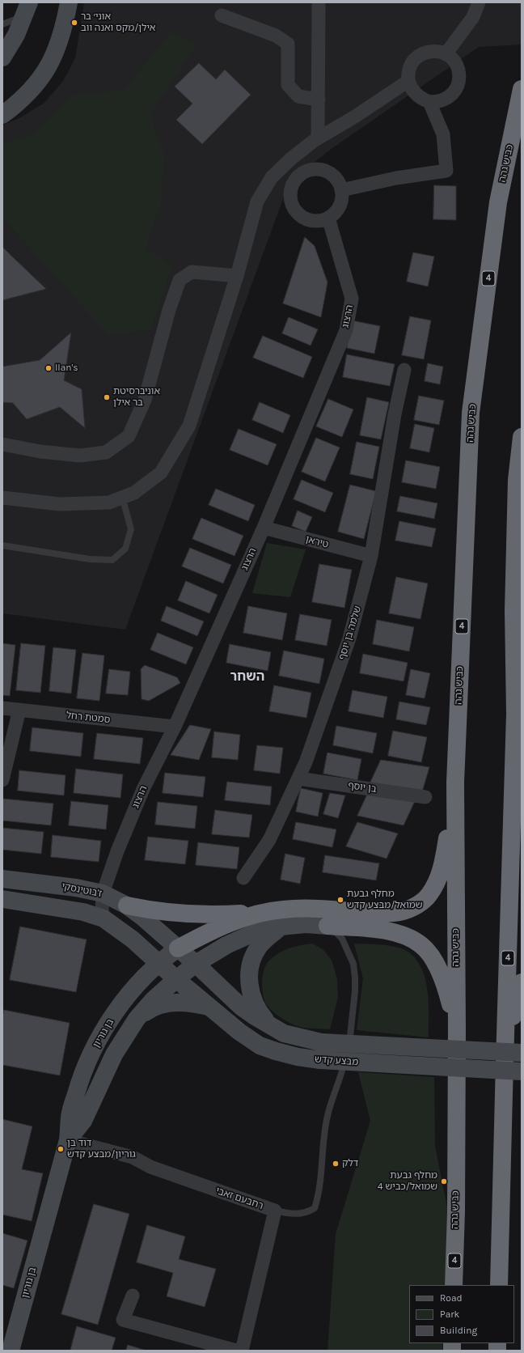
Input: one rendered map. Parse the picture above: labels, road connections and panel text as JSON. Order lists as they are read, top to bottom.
{
  "streets": {
    "highway": ["כביש גהה", "4"],
    "street": [
      "הרצוג",
      "טיראן",
      "שלמה בן יוסף",
      "סמטת רחל",
      "בן יוסף",
      "ז'בוטינסקי",
      "בן גוריון",
      "מבצע קדש",
      "רחבעם זאבי"
    ]
  },
  "crossings": [
    ["הרצוג", "טיראן"],
    ["הרצוג", "סמטת רחל"],
    ["הרצוג", "ז'בוטינסקי"],
    ["טיראן", "שלמה בן יוסף"],
    ["שלמה בן יוסף", "בן יוסף"],
    ["ז'בוטינסקי", "בן גוריון"],
    ["ז'בוטינסקי", "מבצע קדש"],
    ["בן גוריון", "מבצע קדש"],
    ["בן גוריון", "רחבעם זאבי"]
  ],
  "districts": ["השחר"],
  "places": [
    "אוני׳ בר אילן/מקס ואנה ווב",
    "Ilan's",
    "אוניברסיטת בר אילן",
    "מחלף גבעת שמואל/מבצע קדש",
    "דוד בן גוריון/מבצע קדש",
    "דלק",
    "מחלף גבעת שמואל/כביש 4"
  ],
  "legend": ["Road", "Park", "Building"]
}
